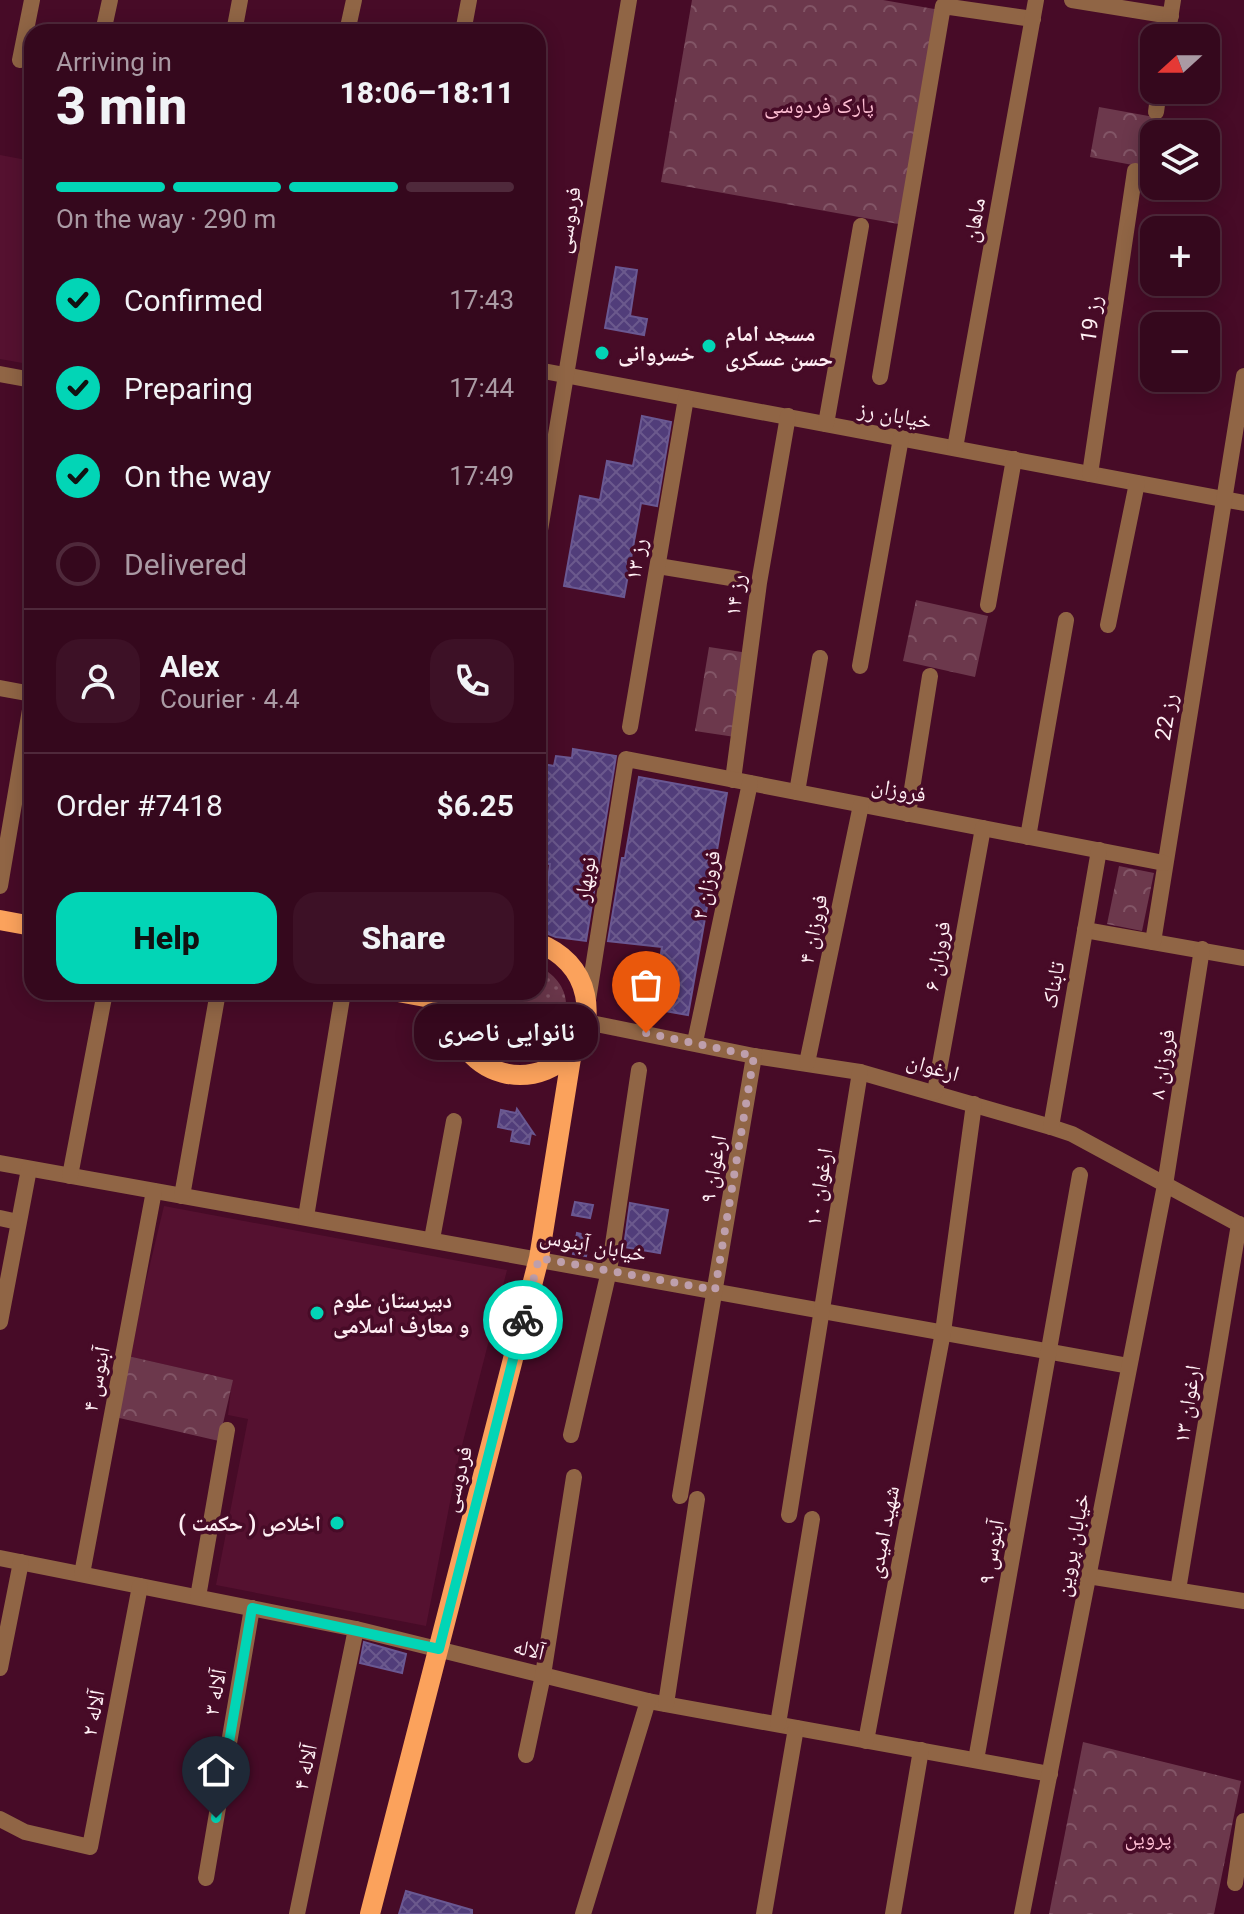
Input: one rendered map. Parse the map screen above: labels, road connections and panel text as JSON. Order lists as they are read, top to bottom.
{
  "streets": {
    "main road": ["فردوسی"],
    "street": [
      "ماهان",
      "رز 19",
      "خیابان رز",
      "رز ۱۳",
      "رز ۱۴",
      "رز 22",
      "فروزان",
      "نوبهار",
      "فروزان ۲",
      "فروزان ۴",
      "فروزان ۶",
      "تابناک",
      "فروزان ۸",
      "ارغوان",
      "ارغوان ۹",
      "ارغوان ۱۰",
      "خیابان آبنوس",
      "آبنوس ۴",
      "ارغوان ۱۳",
      "شهید امیدی",
      "خیابان پروین",
      "آبنوس ۹",
      "آلاله",
      "آلاله ۳",
      "آلاله ۲",
      "آلاله ۴"
    ]
  },
  "crossings": [
    ["فردوسی", "خیابان رز"],
    ["فردوسی", "نوبهار"],
    ["فردوسی", "ارغوان"],
    ["فردوسی", "خیابان آبنوس"],
    ["فردوسی", "آلاله"],
    ["ماهان", "خیابان رز"],
    ["رز 19", "خیابان رز"],
    ["خیابان رز", "رز ۱۳"],
    ["خیابان رز", "رز ۱۴"],
    ["خیابان رز", "رز 22"],
    ["رز ۱۴", "فروزان"],
    ["رز ۱۴", "فروزان ۲"],
    ["رز 22", "فروزان"],
    ["فروزان", "نوبهار"],
    ["فروزان", "فروزان ۲"],
    ["فروزان", "فروزان ۴"],
    ["فروزان", "فروزان ۶"],
    ["فروزان", "تابناک"],
    ["نوبهار", "ارغوان"],
    ["فروزان ۲", "ارغوان"],
    ["فروزان ۴", "ارغوان"],
    ["فروزان ۶", "ارغوان"],
    ["تابناک", "ارغوان"],
    ["فروزان ۸", "ارغوان"],
    ["فروزان ۸", "خیابان پروین"],
    ["ارغوان", "ارغوان ۹"],
    ["ارغوان", "ارغوان ۱۰"],
    ["ارغوان", "ارغوان ۱۳"],
    ["ارغوان", "شهید امیدی"],
    ["ارغوان", "خیابان پروین"],
    ["ارغوان ۹", "خیابان آبنوس"],
    ["ارغوان ۹", "آلاله"],
    ["ارغوان ۱۰", "خیابان آبنوس"],
    ["خیابان آبنوس", "آبنوس ۴"],
    ["خیابان آبنوس", "شهید امیدی"],
    ["خیابان آبنوس", "خیابان پروین"],
    ["خیابان آبنوس", "آبنوس ۹"],
    ["آبنوس ۴", "آلاله"],
    ["شهید امیدی", "آلاله"],
    ["خیابان پروین", "آلاله"],
    ["آبنوس ۹", "آلاله"],
    ["آلاله", "آلاله ۳"],
    ["آلاله", "آلاله ۲"],
    ["آلاله", "آلاله ۴"]
  ],
  "parks": ["پارک فردوسی", "پروین"],
  "places": [
    "مسجد امام حسن عسکری",
    "خسروانی",
    "نانوایی ناصری",
    "دبیرستان علوم و معارف اسلامی",
    "اخلاص ( حکمت )"
  ],
  "north": "left",
  "page": {
    "map_buttons": ["+", "−"],
    "heading": ["3 min", "Arriving in", "18:06–18:11"],
    "panel": [
      "Alex",
      "Courier · 4.4",
      "Order #7418",
      "$6.25"
    ],
    "bar": "On the way · 290 m",
    "list": [
      ["Confirmed", "17:43"],
      ["Preparing", "17:44"],
      ["On the way", "17:49"],
      "Delivered"
    ],
    "buttons": ["Help", "Share"],
    "bubble": "نانوایی ناصری"
  }
}
